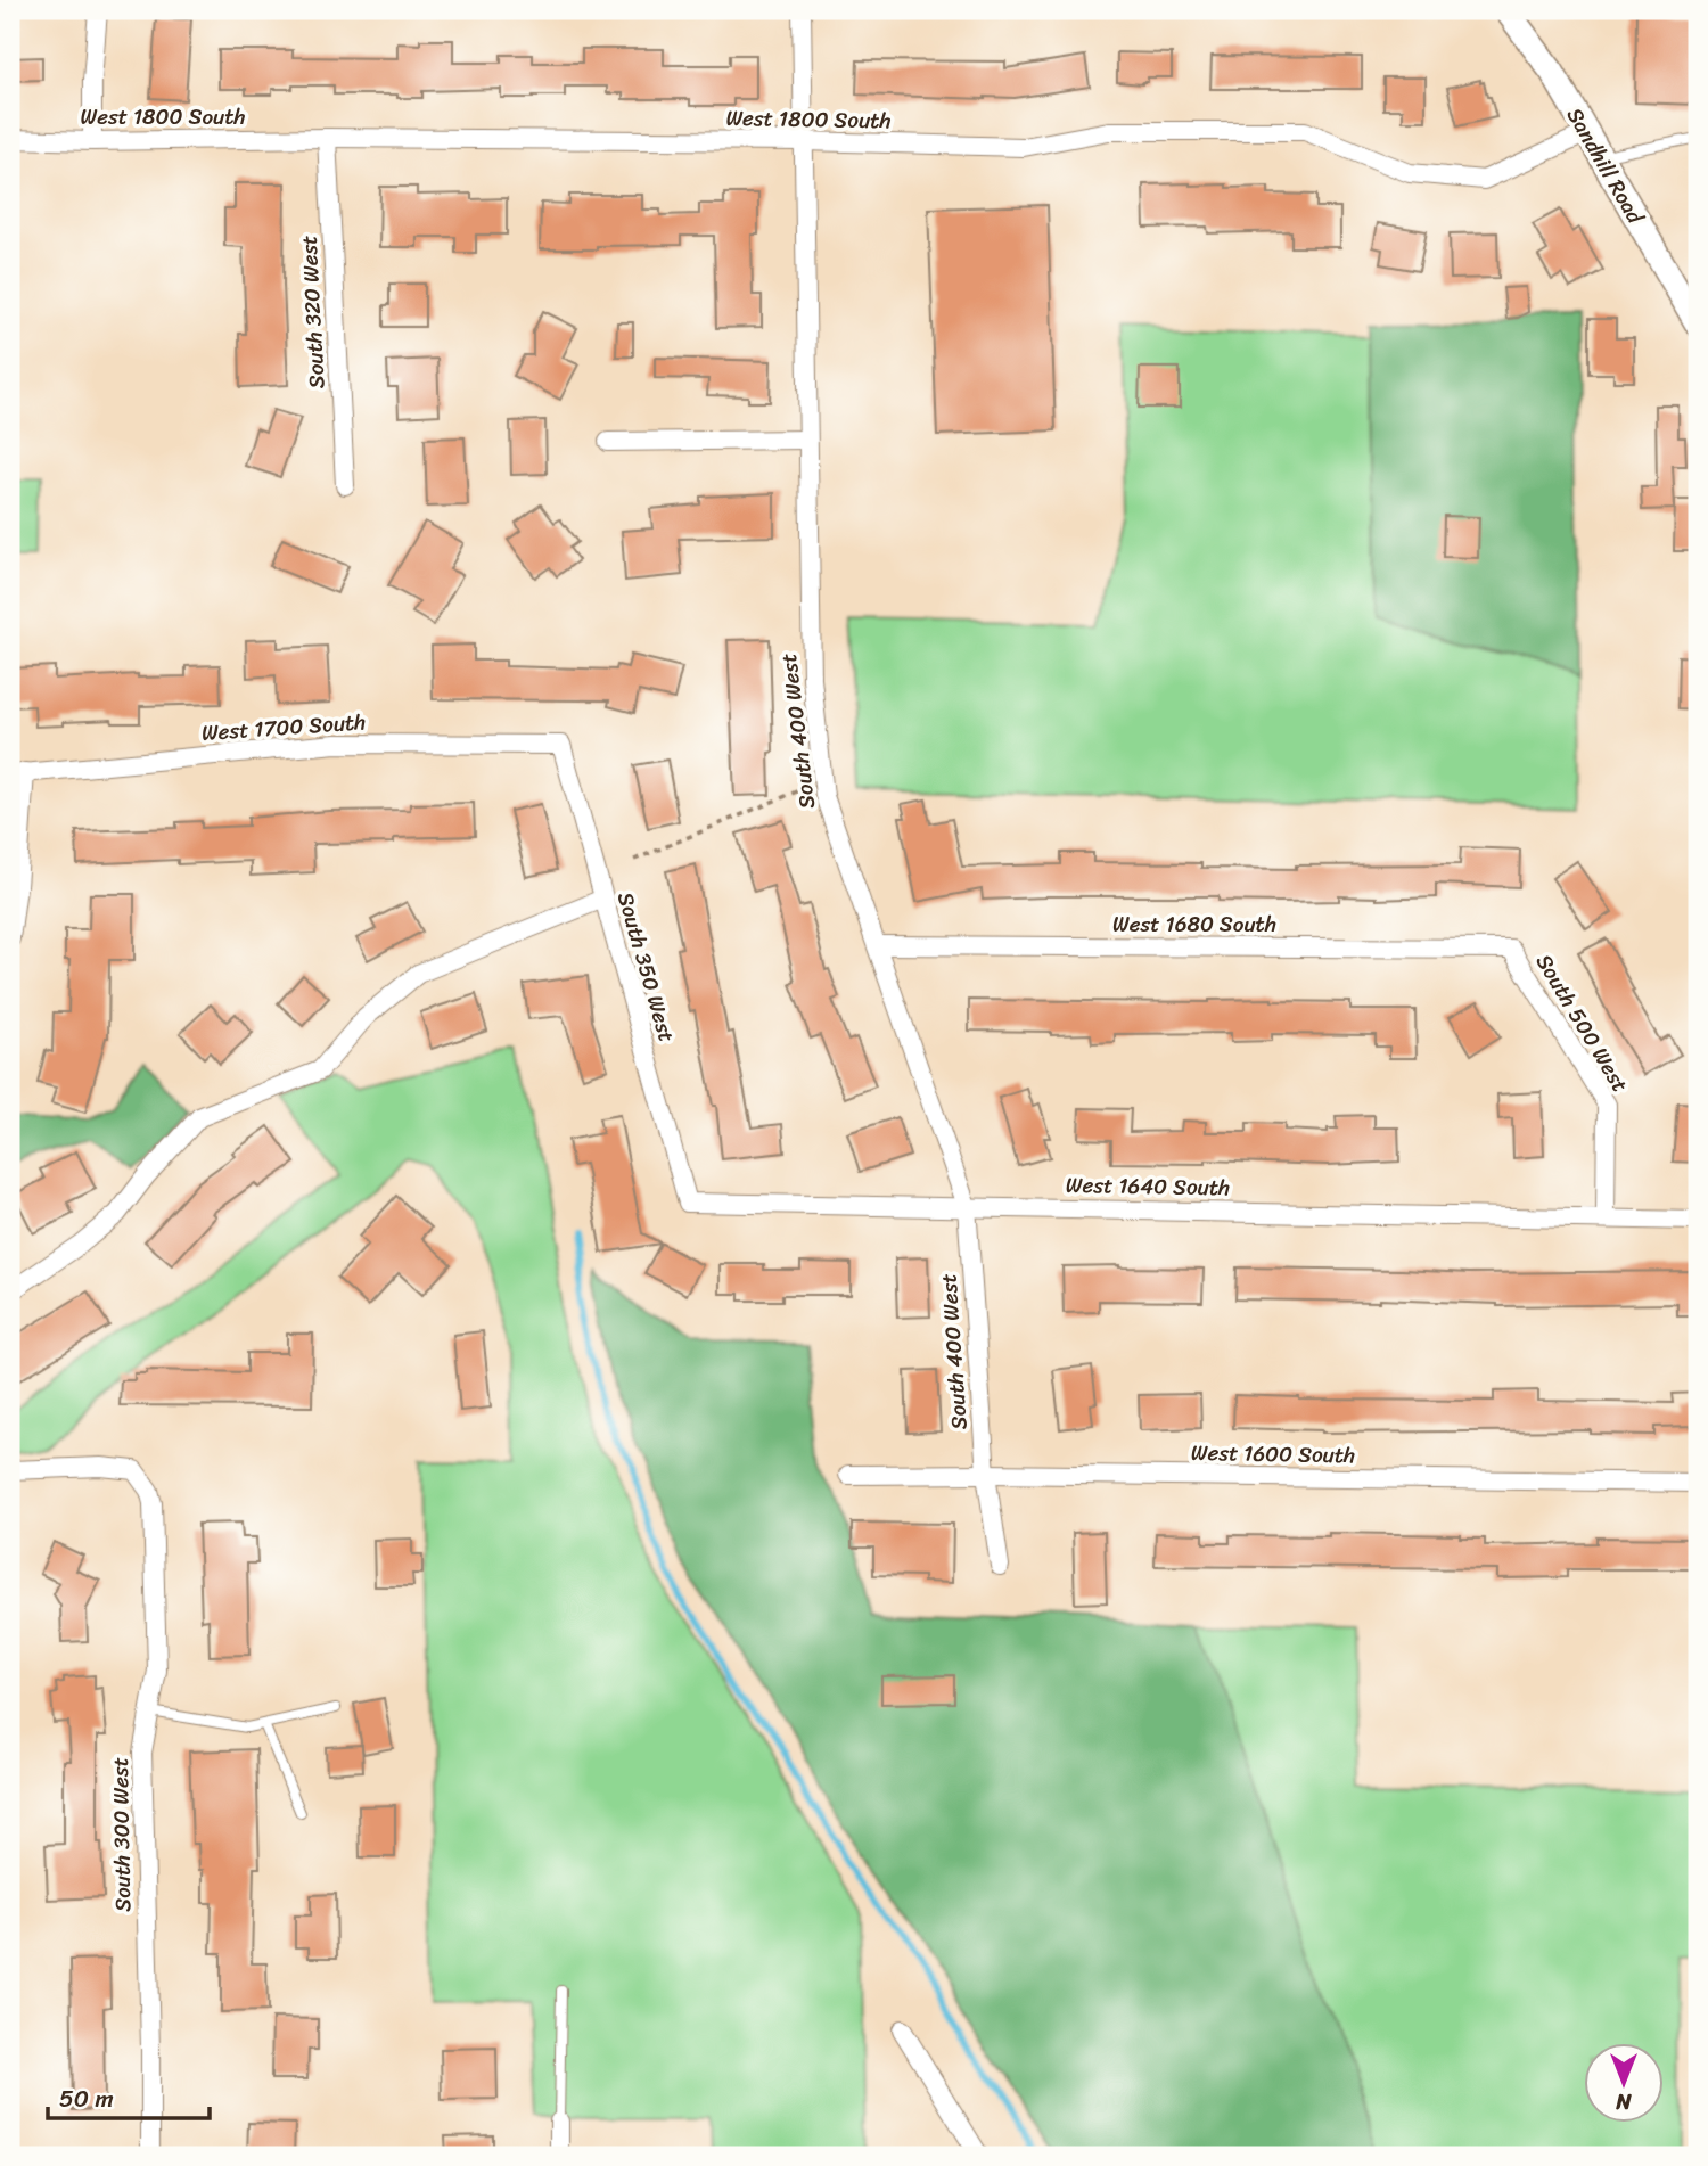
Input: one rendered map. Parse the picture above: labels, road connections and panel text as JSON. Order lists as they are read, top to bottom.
{
  "streets": {
    "street": [
      "West 1800 South",
      "Sandhill Road",
      "South 320 West",
      "West 1700 South",
      "South 400 West",
      "West 1680 South",
      "South 350 West",
      "South 500 West",
      "West 1640 South",
      "West 1600 South",
      "South 300 West"
    ]
  },
  "crossings": [
    ["West 1800 South", "Sandhill Road"],
    ["West 1800 South", "South 320 West"],
    ["West 1800 South", "South 400 West"],
    ["West 1700 South", "South 350 West"],
    ["South 400 West", "West 1680 South"],
    ["South 400 West", "West 1640 South"],
    ["South 400 West", "West 1600 South"],
    ["West 1680 South", "South 500 West"],
    ["South 350 West", "West 1640 South"],
    ["South 500 West", "West 1640 South"]
  ],
  "scale_bar": "50 m",
  "north": "bottom"
}
